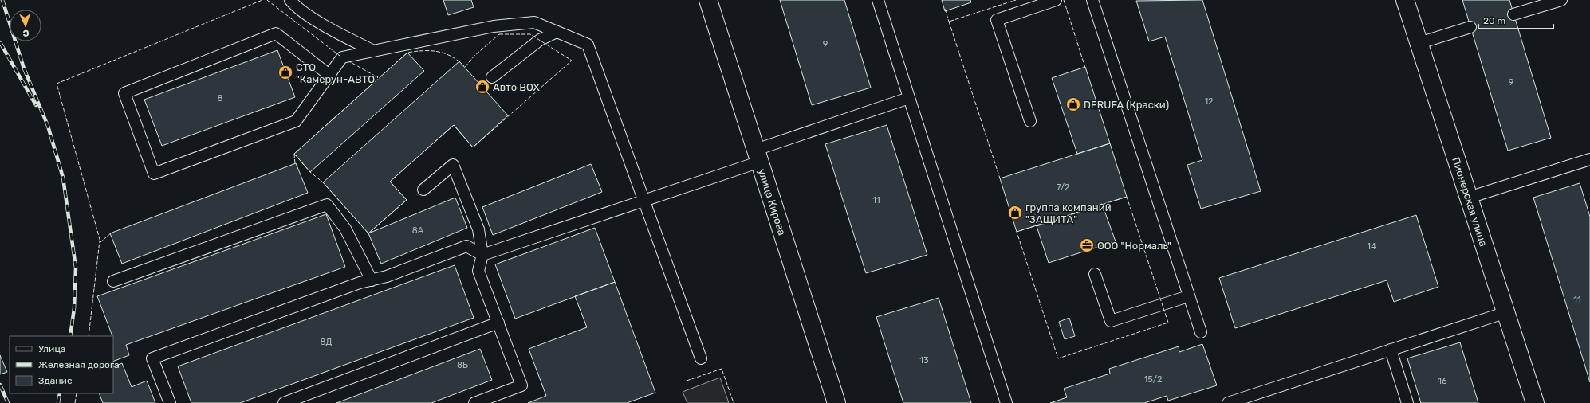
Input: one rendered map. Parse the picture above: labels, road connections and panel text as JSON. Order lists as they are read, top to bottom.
{
  "streets": {
    "street": ["улица Кирова", "Пионерская улица"]
  },
  "places": {
    "shop": [
      "СТО \"Камерун-АВТО\"",
      "Авто BOX",
      "DERUFA (Краски)",
      "группа компаний \"ЗАЩИТА\""
    ],
    "office": ["ООО \"Нормаль\""]
  },
  "house_numbers": [
    "9",
    "9",
    "8",
    "12",
    "7/2",
    "11",
    "8А",
    "14",
    "11",
    "8Д",
    "13",
    "8Б",
    "15/2",
    "16"
  ],
  "legend": ["Улица", "Железная дорога", "Здание"],
  "scale_bar": "20 m",
  "north": "bottom"
}
